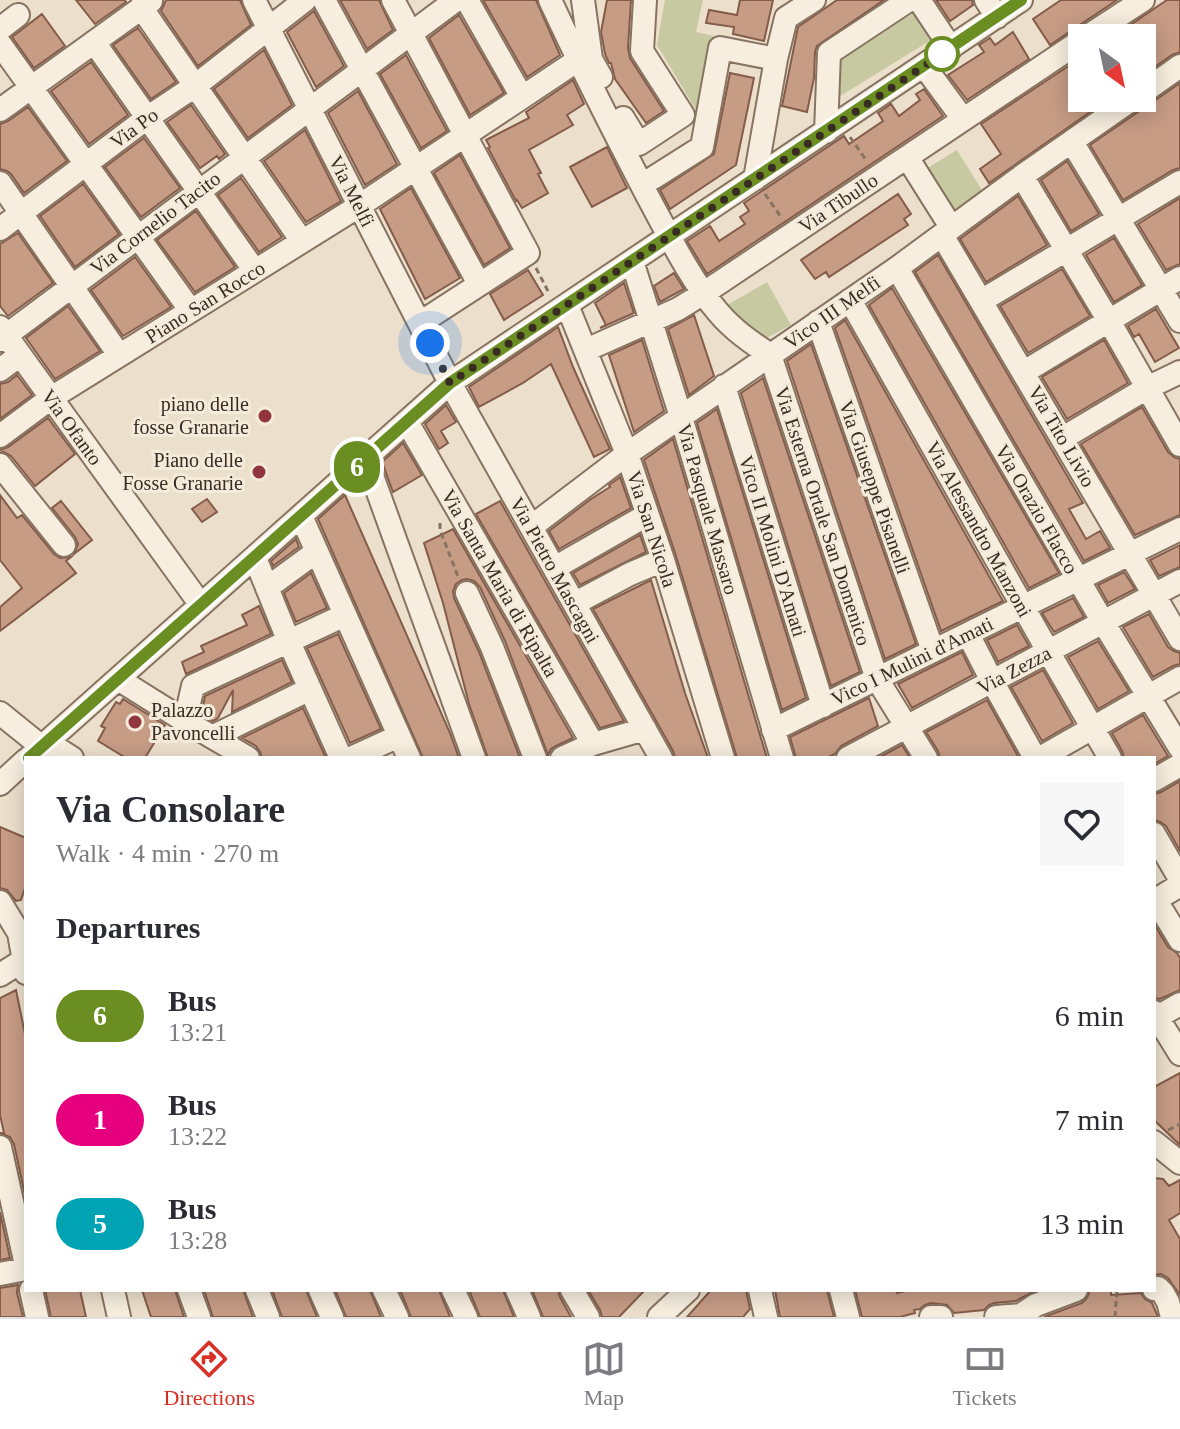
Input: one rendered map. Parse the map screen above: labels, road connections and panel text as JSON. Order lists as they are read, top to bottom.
{
  "streets": {
    "street": [
      "Via Po",
      "Via Melfi",
      "Via Tibullo",
      "Via Cornelio Tacito",
      "Piano San Rocco",
      "Vico III Melfi",
      "Via Ofanto",
      "Via Tito Livio",
      "Via Giuseppe Pisanelli",
      "Via Pasquale Massaro",
      "Via Orazio Flacco",
      "Via Esterna Ortale San Domenico",
      "Via San Nicola",
      "Via Alessandro Manzoni",
      "Vico II Molini D'Amati",
      "Via Pietro Mascagni",
      "Via Santa Maria di Ripalta",
      "Vico I Mulini d'Amati",
      "Via Zezza"
    ]
  },
  "crossings": [
    ["Via Po", "Via Melfi"],
    ["Via Melfi", "Via Cornelio Tacito"],
    ["Via Melfi", "Piano San Rocco"],
    ["Via Melfi", "Via Pietro Mascagni"],
    ["Via Tibullo", "Via Tito Livio"],
    ["Via Tibullo", "Via Pasquale Massaro"],
    ["Via Tibullo", "Via San Nicola"],
    ["Via Cornelio Tacito", "Via Ofanto"],
    ["Piano San Rocco", "Via Ofanto"],
    ["Vico III Melfi", "Via Tito Livio"],
    ["Vico III Melfi", "Via Giuseppe Pisanelli"],
    ["Vico III Melfi", "Via Pasquale Massaro"],
    ["Vico III Melfi", "Via Orazio Flacco"],
    ["Vico III Melfi", "Via Esterna Ortale San Domenico"],
    ["Vico III Melfi", "Via San Nicola"],
    ["Vico III Melfi", "Via Alessandro Manzoni"],
    ["Vico III Melfi", "Vico II Molini D'Amati"],
    ["Vico III Melfi", "Via Pietro Mascagni"],
    ["Via Tito Livio", "Vico I Mulini d'Amati"],
    ["Via Tito Livio", "Via Zezza"],
    ["Via Giuseppe Pisanelli", "Vico I Mulini d'Amati"],
    ["Via Pasquale Massaro", "Vico I Mulini d'Amati"],
    ["Via Orazio Flacco", "Vico I Mulini d'Amati"],
    ["Via Orazio Flacco", "Via Zezza"],
    ["Via Esterna Ortale San Domenico", "Vico I Mulini d'Amati"],
    ["Via Esterna Ortale San Domenico", "Via Zezza"],
    ["Via Alessandro Manzoni", "Vico I Mulini d'Amati"],
    ["Via Alessandro Manzoni", "Via Zezza"],
    ["Vico II Molini D'Amati", "Vico I Mulini d'Amati"]
  ],
  "places": ["piano delle fosse Granarie", "Piano delle Fosse Granarie", "Palazzo Pavoncelli"],
  "lines": ["bus line 6"],
  "north": "bottom right",
  "page": {
    "on_map": "6",
    "heading": [
      ["Via Consolare", "Walk · 4 min · 270 m"],
      "Departures"
    ],
    "list": [
      {
        "mark": "6",
        "name": "Bus",
        "note": "13:21",
        "value": "6 min"
      },
      {
        "mark": "1",
        "name": "Bus",
        "note": "13:22",
        "value": "7 min"
      },
      {
        "mark": "5",
        "name": "Bus",
        "note": "13:28",
        "value": "13 min"
      }
    ],
    "tabs": ["Directions", "Map", "Tickets"]
  }
}
